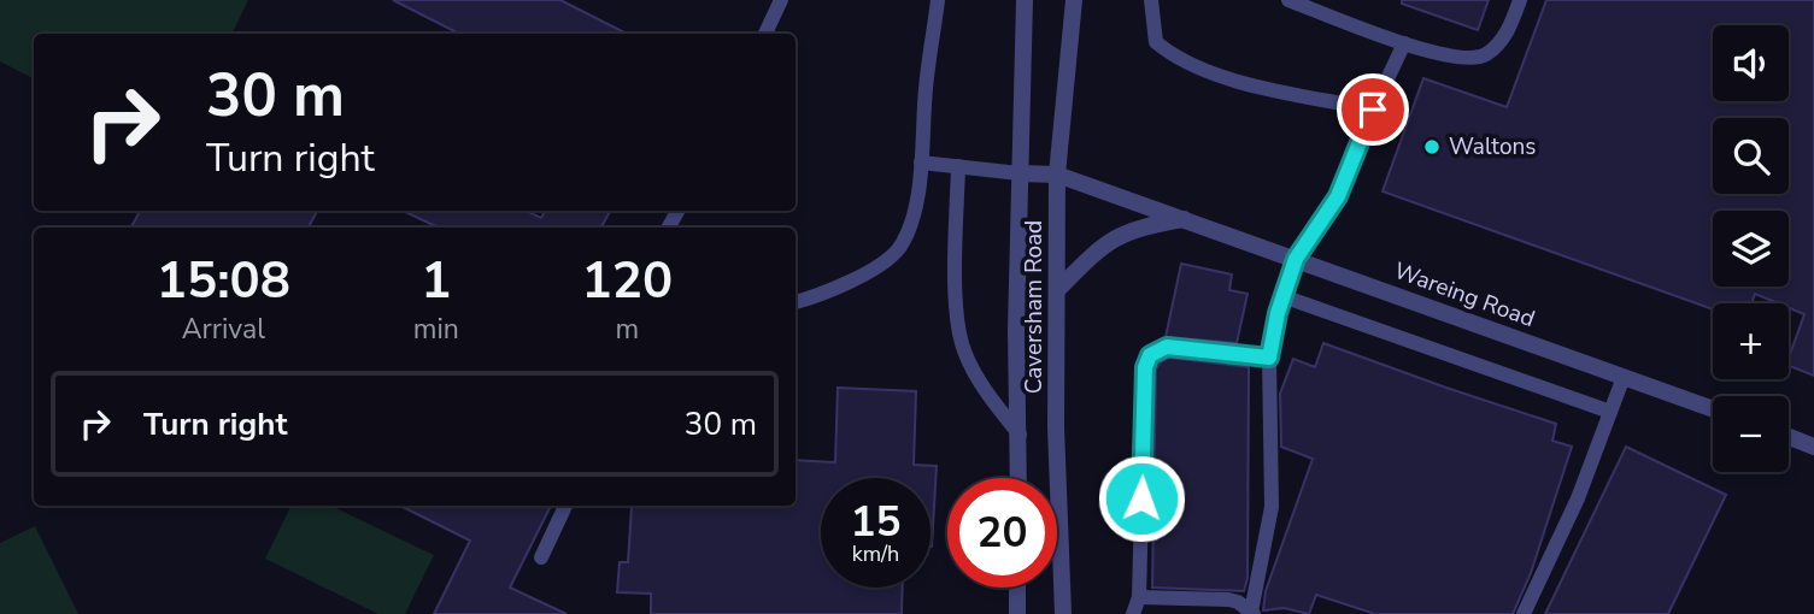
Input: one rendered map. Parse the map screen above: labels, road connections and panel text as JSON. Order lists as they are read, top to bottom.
{
  "streets": {
    "street": ["Wareing Road", "Caversham Road"]
  },
  "crossings": [
    ["Wareing Road", "Caversham Road"]
  ],
  "places": ["Waltons"],
  "page": {
    "map_buttons": ["+", "−"],
    "turn": ["30 m", "Turn right"],
    "eta": [
      "15:08",
      "Arrival",
      "1",
      "min",
      "120",
      "m"
    ],
    "list": [
      {
        "name": "Turn right",
        "value": "30 m"
      }
    ],
    "speed": "15 km/h",
    "limit": "20"
  }
}
